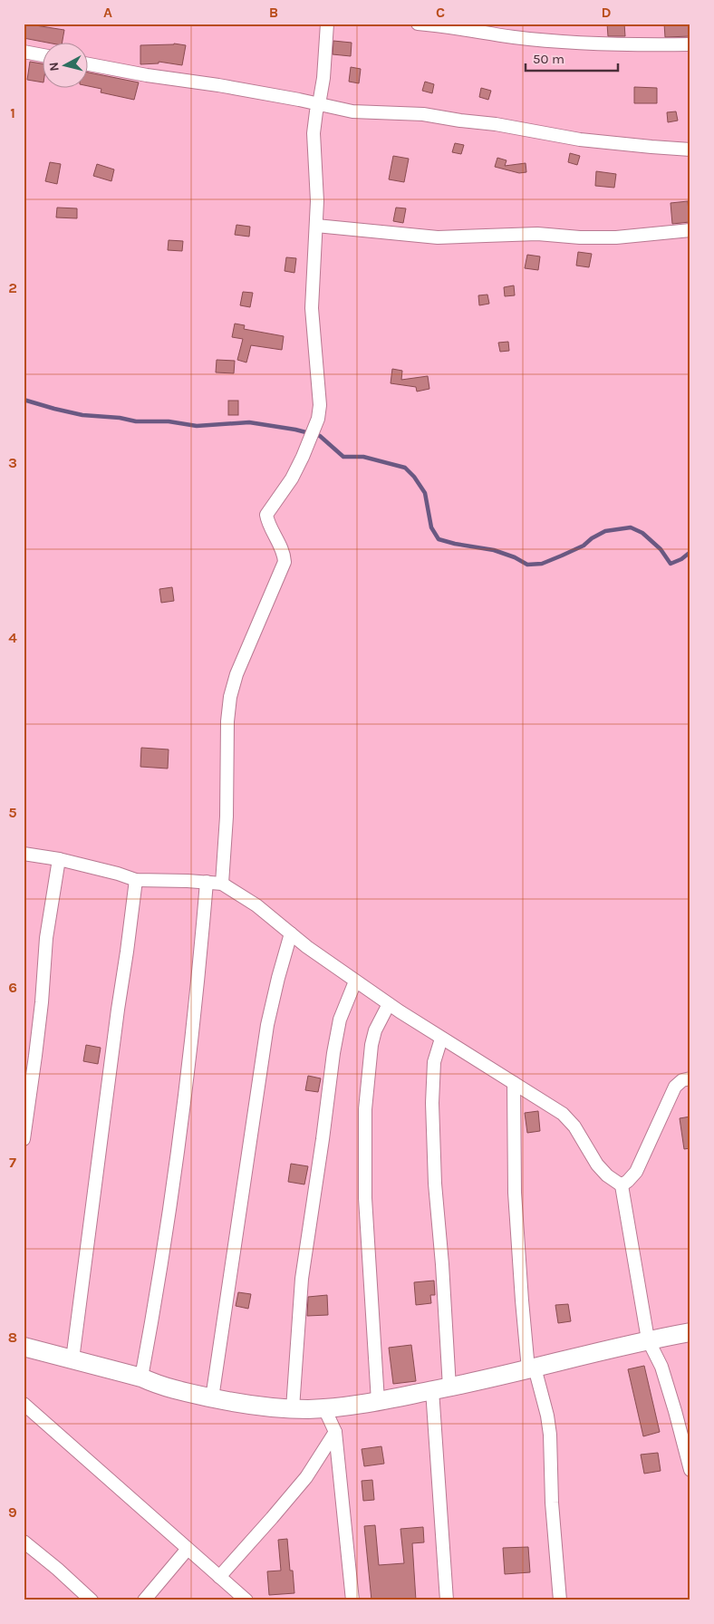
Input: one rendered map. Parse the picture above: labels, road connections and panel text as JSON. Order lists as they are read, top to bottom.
{
  "scale_bar": "50 m",
  "north": "left",
  "grid": {
    "columns": [
      "A",
      "B",
      "C",
      "D"
    ],
    "rows": [
      "1",
      "2",
      "3",
      "4",
      "5",
      "6",
      "7",
      "8",
      "9"
    ]
  }
}
